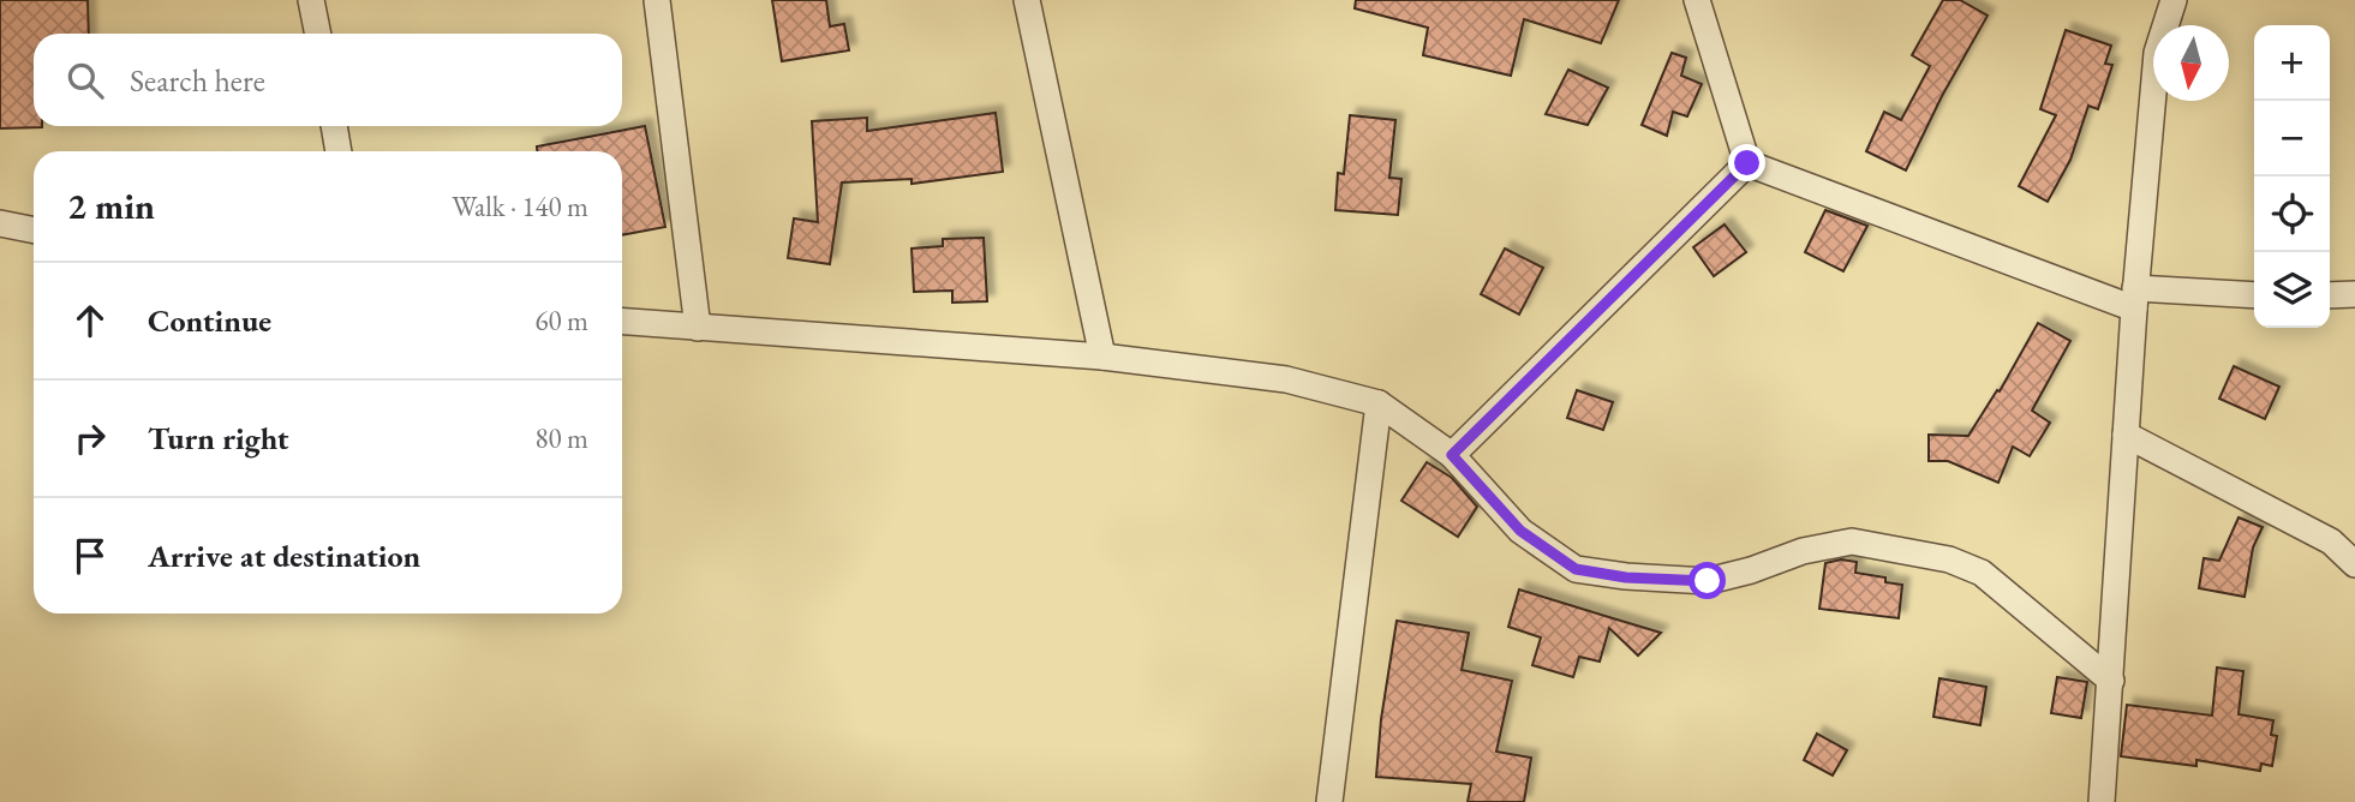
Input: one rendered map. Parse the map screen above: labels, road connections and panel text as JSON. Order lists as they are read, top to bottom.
{
  "north": "bottom",
  "page": {
    "map_buttons": ["+", "−"],
    "search": "Search here",
    "heading": ["2 min", "Walk · 140 m"],
    "list": [
      ["Continue", "60 m"],
      ["Turn right", "80 m"],
      "Arrive at destination"
    ]
  }
}
